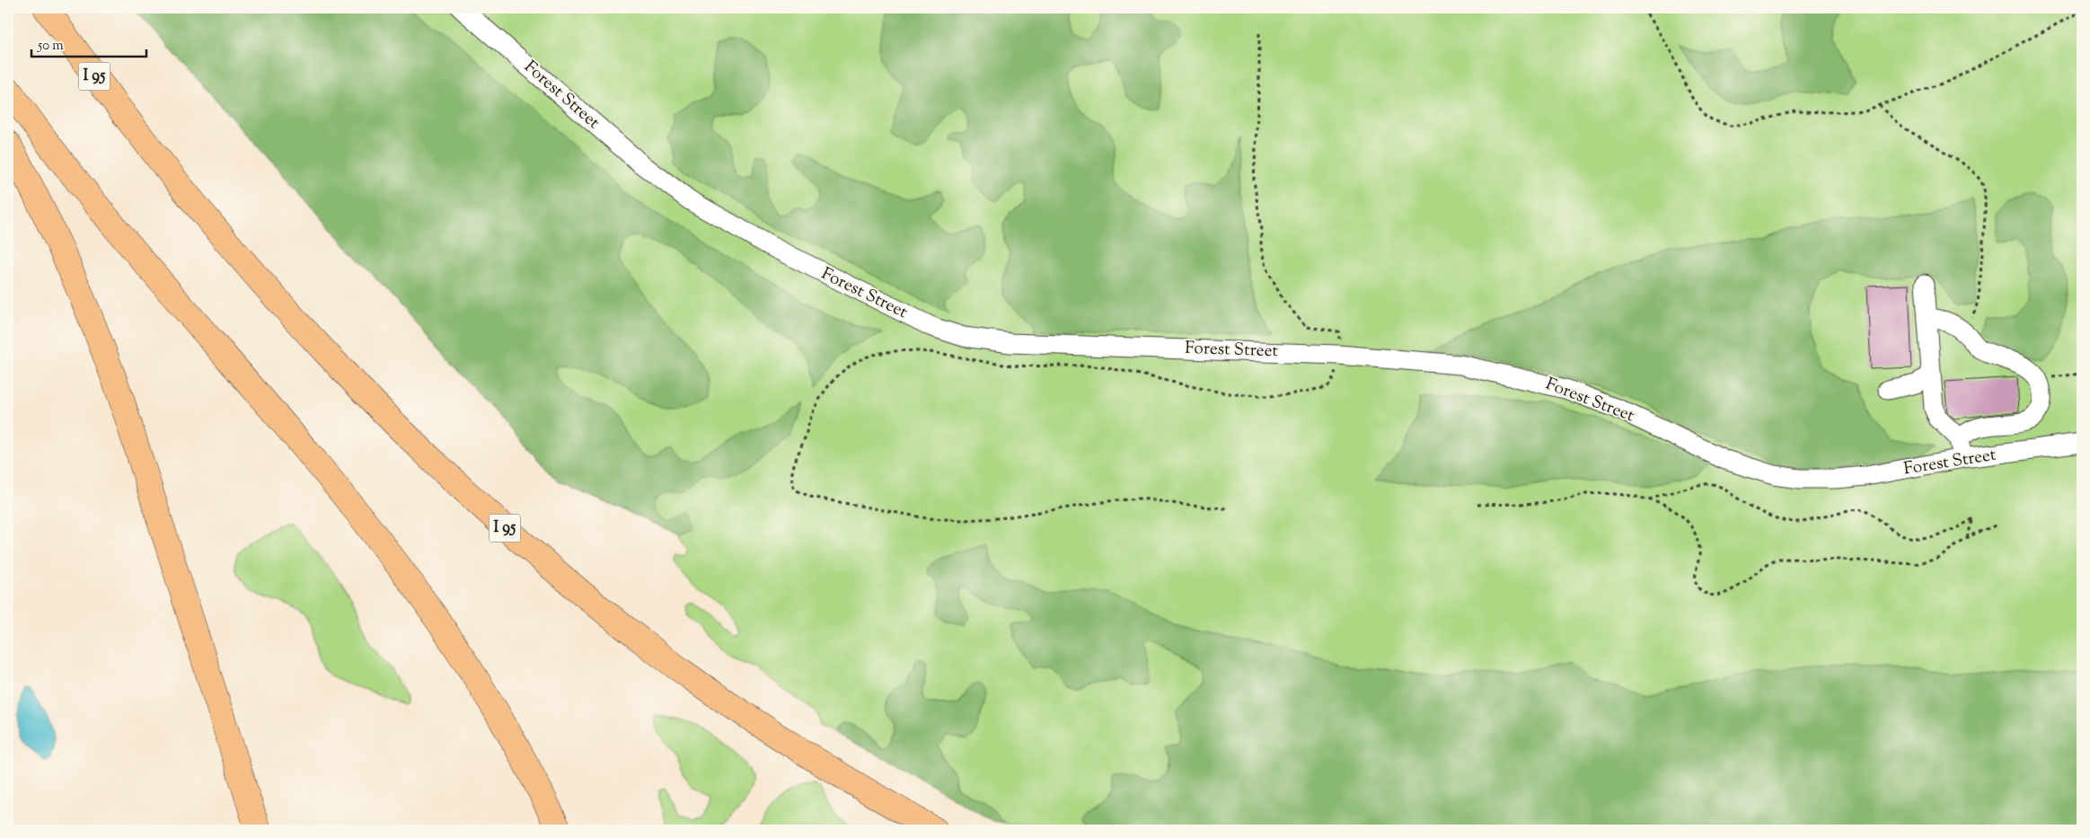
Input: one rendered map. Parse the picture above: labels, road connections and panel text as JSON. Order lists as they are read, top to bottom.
{
  "streets": {
    "highway": ["I 95"],
    "street": ["Forest Street"]
  },
  "scale_bar": "50 m"
}
